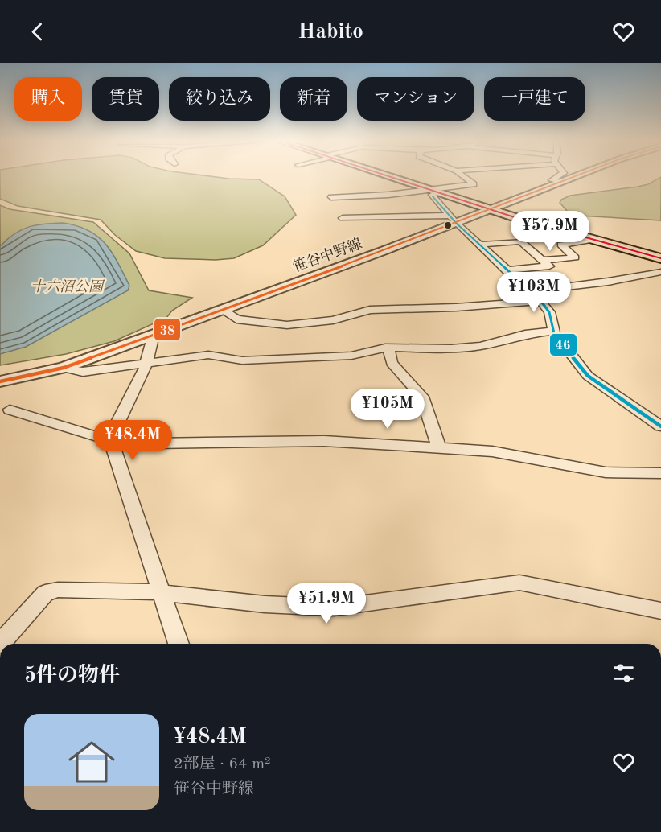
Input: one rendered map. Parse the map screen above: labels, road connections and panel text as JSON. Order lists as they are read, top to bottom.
{
  "streets": {
    "street": ["笹谷中野線"]
  },
  "parks": ["十六沼公園"],
  "lines": ["transit line 38", "transit line 46"],
  "page": {
    "header": "Habito",
    "chip": [
      "購入",
      "賃貸",
      "絞り込み",
      "新着",
      "マンション",
      "一戸建て"
    ],
    "price": [
      "¥57.9M",
      "¥103M",
      "¥105M",
      "¥48.4M",
      "¥51.9M"
    ],
    "heading": "5件の物件",
    "list": [
      {
        "name": "¥48.4M",
        "note": "2部屋 · 64 m² · 笹谷中野線"
      }
    ]
  }
}
